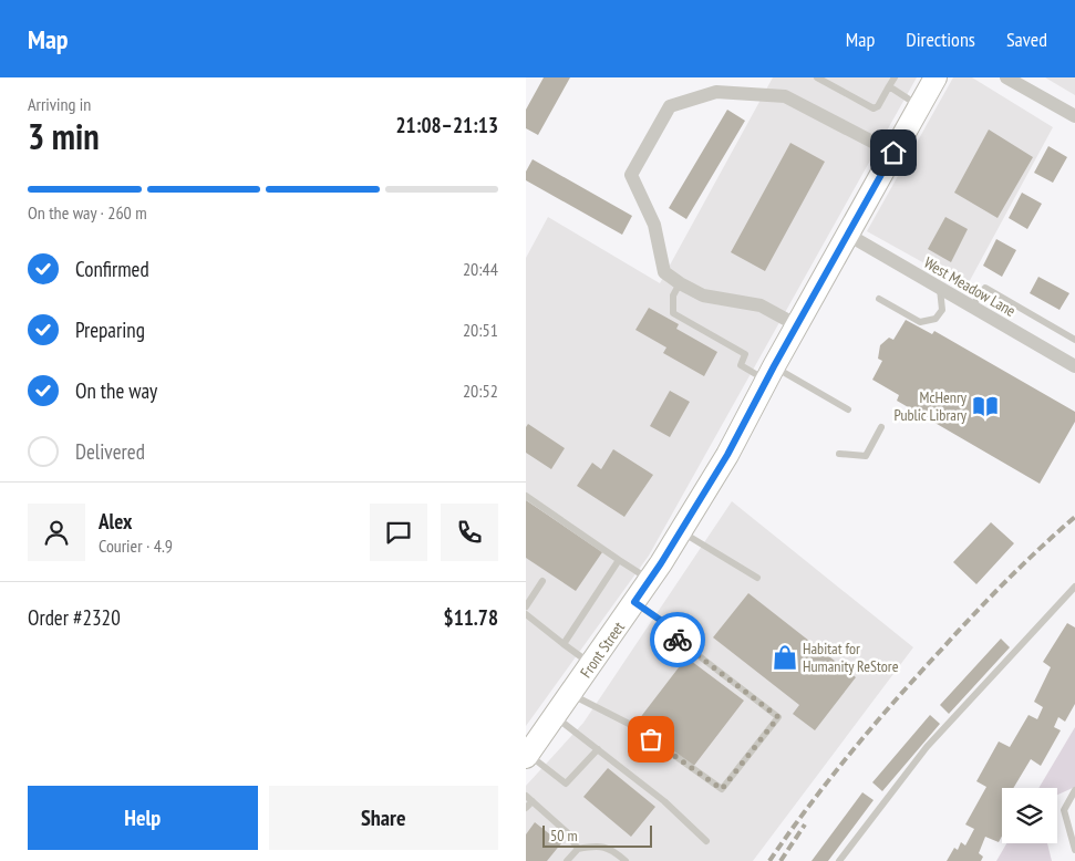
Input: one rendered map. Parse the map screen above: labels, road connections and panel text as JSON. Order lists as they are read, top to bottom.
{
  "streets": {
    "main road": ["Front Street"],
    "street": ["West Meadow Lane"]
  },
  "crossings": [
    ["West Meadow Lane", "Front Street"]
  ],
  "places": {
    "library": ["McHenry Public Library"],
    "shop": ["Habitat for Humanity ReStore"]
  },
  "scale_bar": "50 m",
  "page": {
    "header": "Map",
    "nav": ["Map", "Directions", "Saved"],
    "heading": ["3 min", "Arriving in", "21:08–21:13"],
    "panel": [
      "Alex",
      "Courier · 4.9",
      "Order #2320",
      "$11.78"
    ],
    "bar": "On the way · 260 m",
    "list": [
      ["Confirmed", "20:44"],
      ["Preparing", "20:51"],
      ["On the way", "20:52"],
      "Delivered"
    ],
    "buttons": ["Help", "Share"],
    "scale": "50 m"
  }
}
